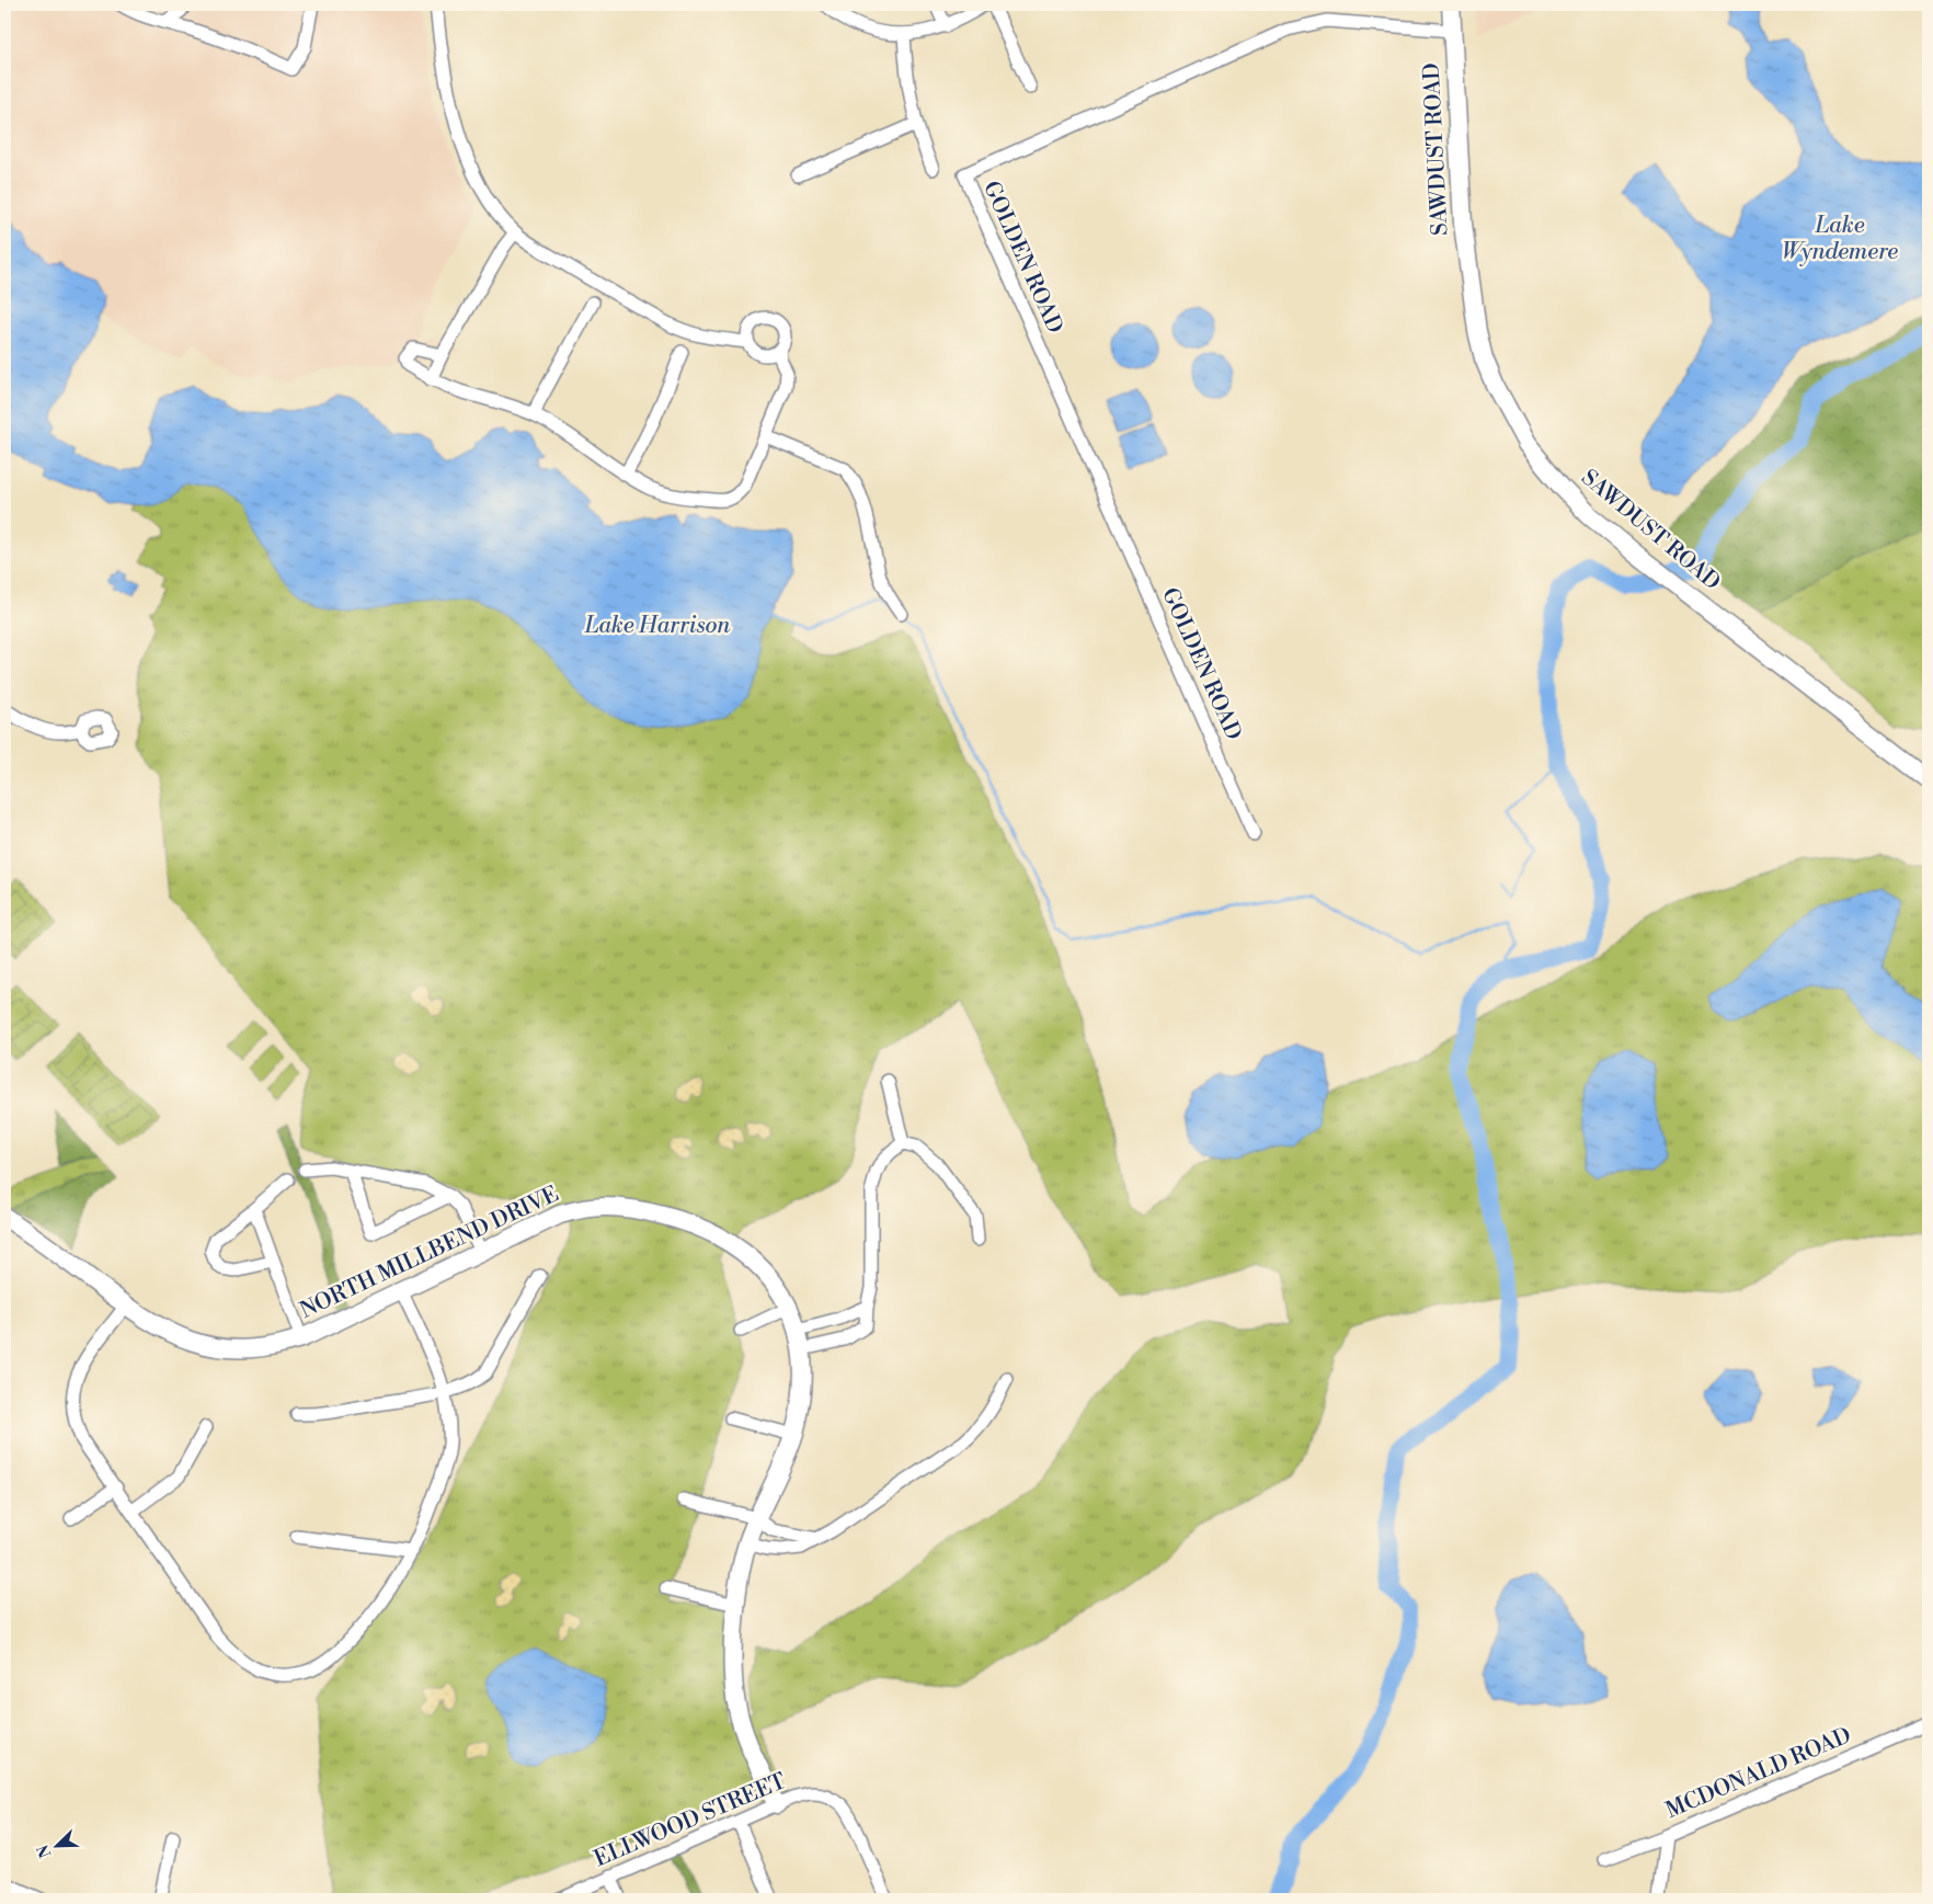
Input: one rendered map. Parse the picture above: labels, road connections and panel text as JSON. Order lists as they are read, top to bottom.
{
  "streets": {
    "street": [
      "SAWDUST ROAD",
      "GOLDEN ROAD",
      "NORTH MILLBEND DRIVE",
      "MCDONALD ROAD",
      "ELLWOOD STREET"
    ]
  },
  "crossings": [
    ["SAWDUST ROAD", "GOLDEN ROAD"],
    ["NORTH MILLBEND DRIVE", "ELLWOOD STREET"]
  ],
  "water": ["Lake Wyndemere", "Lake Harrison"],
  "north": "bottom left"
}
